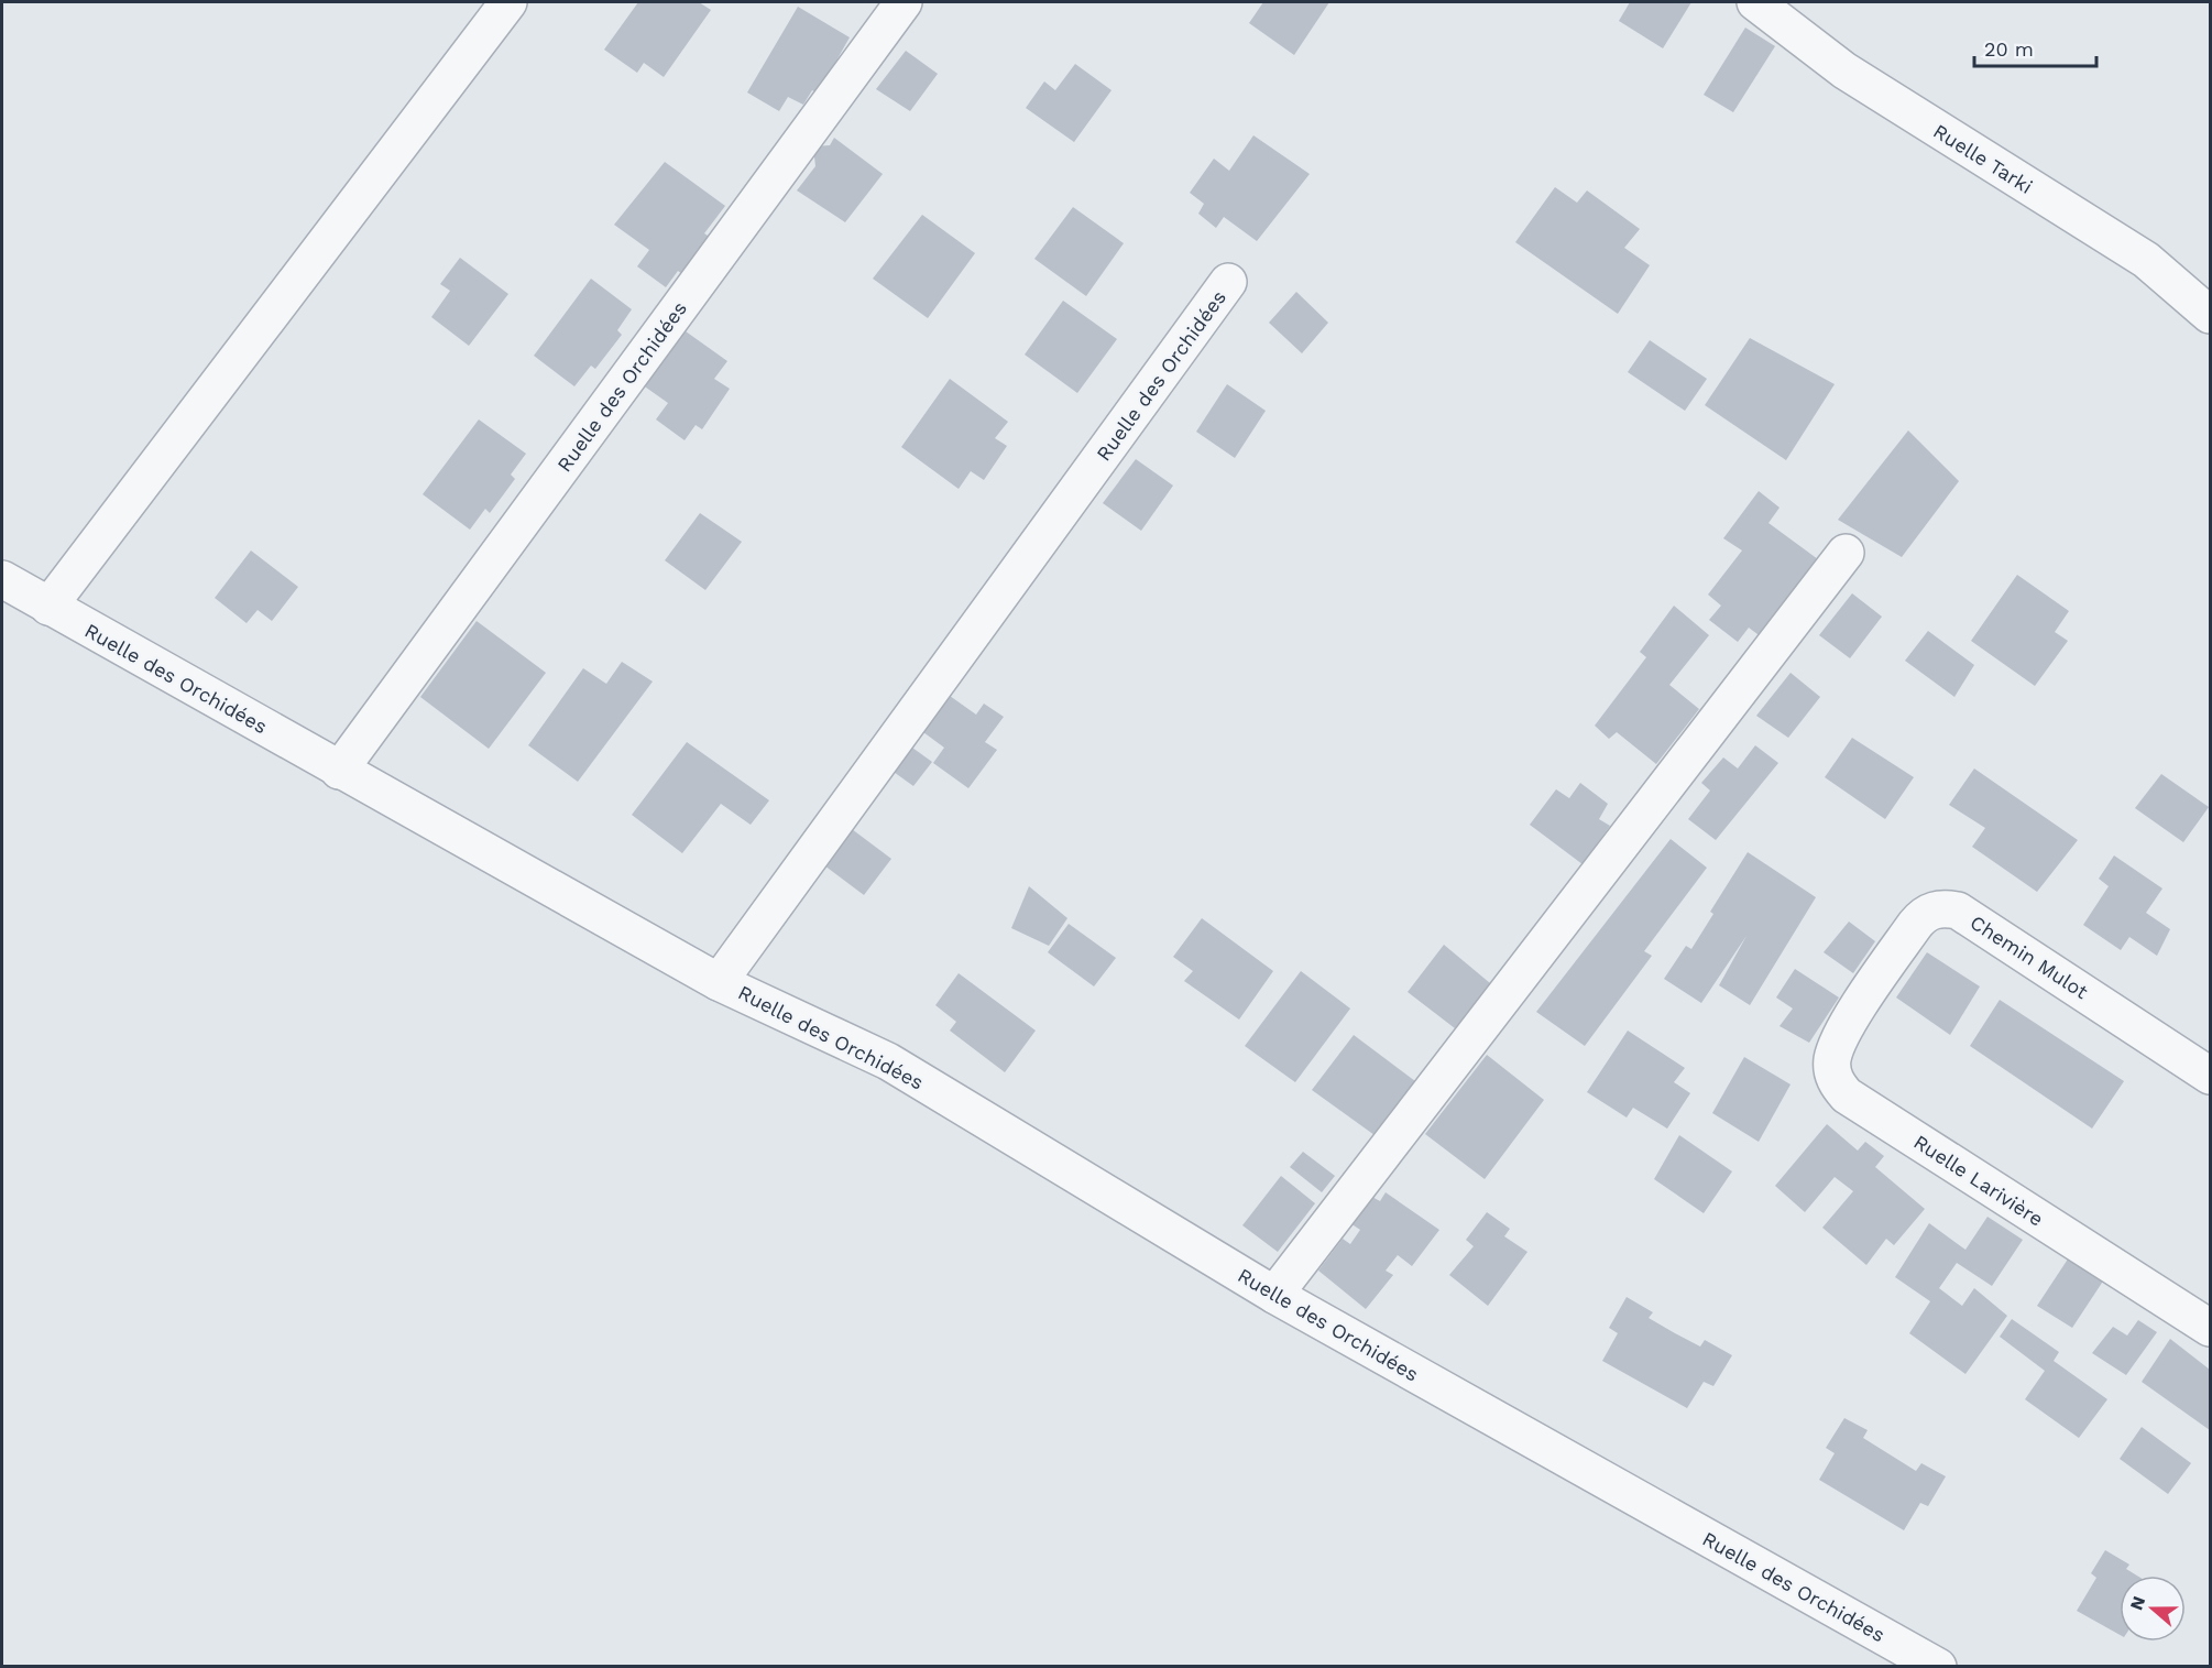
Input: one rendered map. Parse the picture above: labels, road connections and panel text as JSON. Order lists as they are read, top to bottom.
{
  "streets": {
    "street": [
      "Ruelle Tarki",
      "Ruelle des Orchidées",
      "Chemin Mulot",
      "Ruelle Larivière"
    ]
  },
  "crossings": [
    ["Chemin Mulot", "Ruelle Larivière"]
  ],
  "scale_bar": "20 m",
  "north": "left"
}
